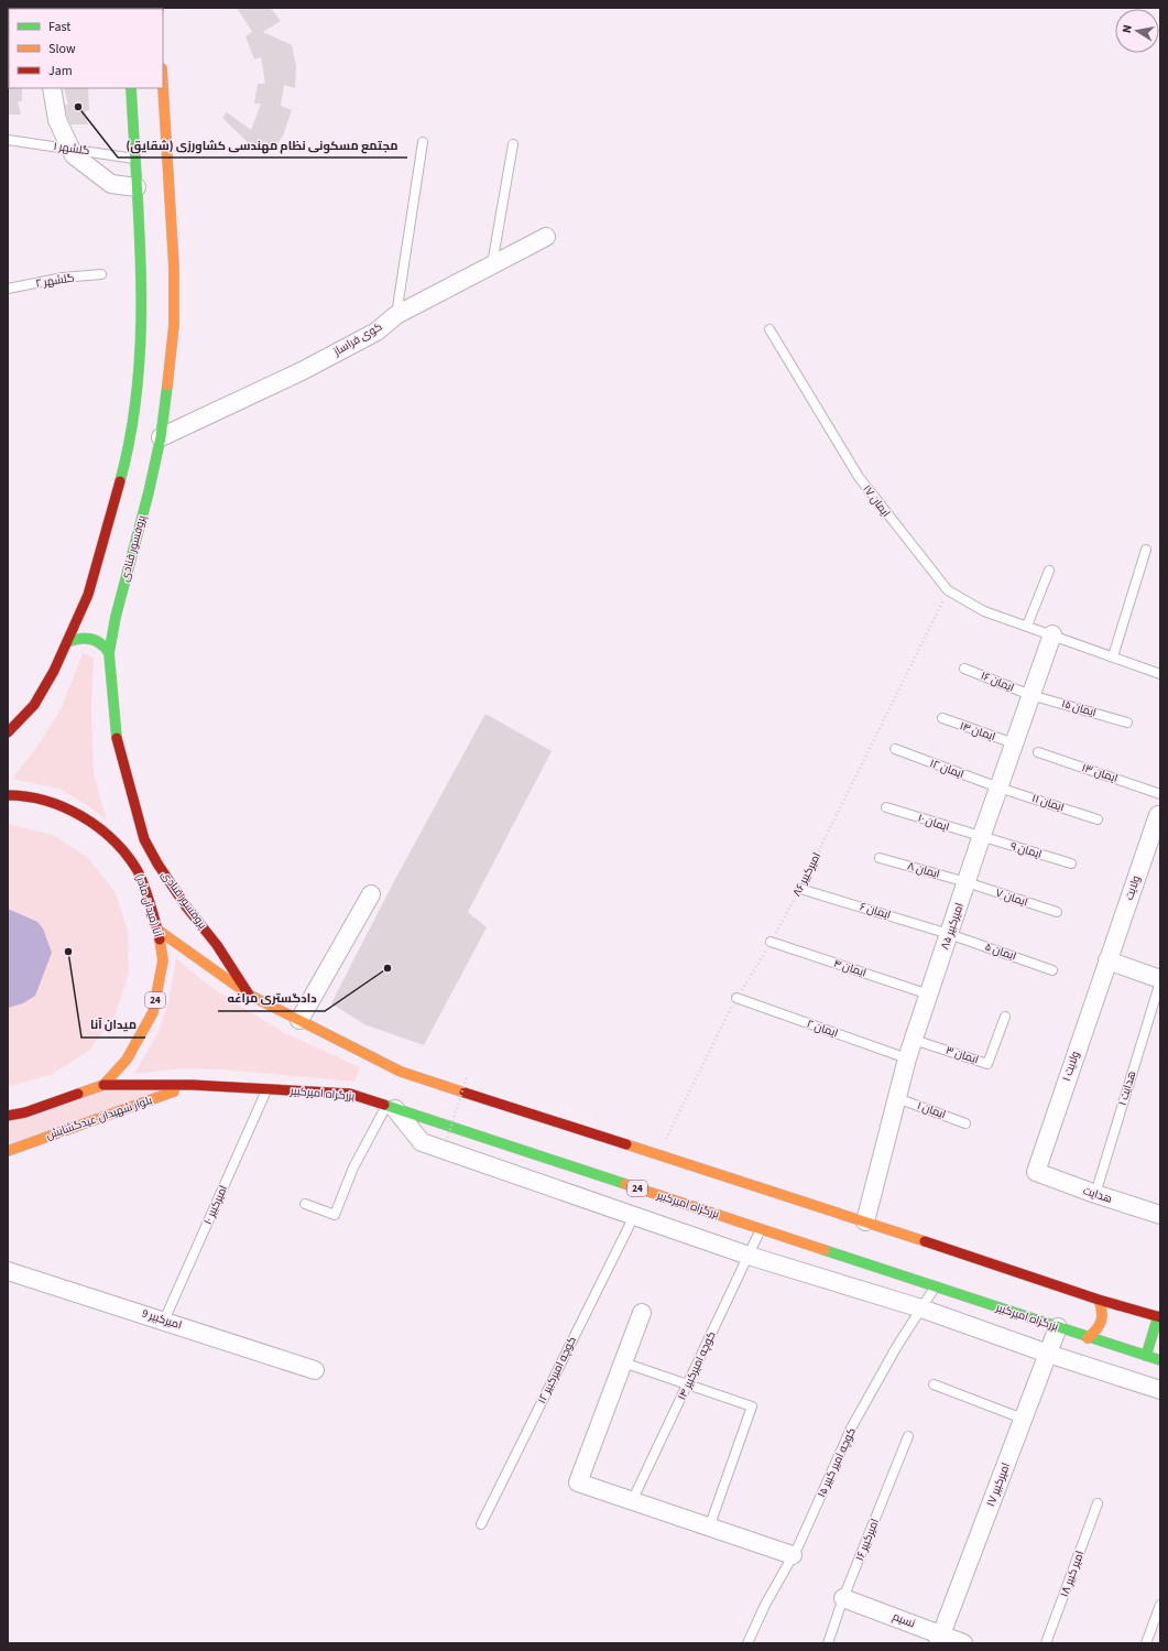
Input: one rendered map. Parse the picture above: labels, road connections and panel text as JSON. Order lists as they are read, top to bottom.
{
  "streets": {
    "main road": [
      "پروفسور قنادی",
      "آنا (میدان مادر)",
      "24",
      "بزرگراه امیرکبیر",
      "بلوار شهیدان عیدگشایش"
    ],
    "street": [
      "کوی فراساز",
      "ولایت",
      "امیرکبیر ۸۵",
      "ولایت ۱",
      "هدایت",
      "امیرکبیر 9",
      "امیرکبیر ۱۷",
      "نسیم"
    ],
    "lane": [
      "گلشهر ۱",
      "گلشهر ۲",
      "ایمان ۱۷",
      "ایمان ۱۶",
      "ایمان ۱۵",
      "ایمان ۱۴",
      "ایمان ۱۲",
      "ایمان ۱۳",
      "ایمان ۱۱",
      "ایمان ۱۰",
      "ایمان ۹",
      "ایمان ۸",
      "ایمان ۷",
      "ایمان ۶",
      "ایمان ۵",
      "ایمان ۴",
      "ایمان ۲",
      "ایمان ۳",
      "هدایت ۱",
      "ایمان ۱",
      "امیرکبیر ۱۰",
      "کوچه امیرکبیر ۱۴",
      "کوچه امیرکبیر ۱۲",
      "کوچه امیر کبیر ۱۵",
      "امیرکبیر ۱۶",
      "امیر کبیر ۱۸"
    ],
    "path": ["امیرکبیر ۸۶"]
  },
  "crossings": [
    ["کوی فراساز", "پروفسور قنادی"],
    ["ایمان ۱۷", "امیرکبیر ۸۶"],
    ["ایمان ۱۷", "امیرکبیر ۸۵"],
    ["ایمان ۱۶", "ایمان ۱۵"],
    ["ایمان ۱۶", "امیرکبیر ۸۵"],
    ["ایمان ۱۵", "امیرکبیر ۸۵"],
    ["ایمان ۱۴", "امیرکبیر ۸۵"],
    ["ایمان ۱۲", "ایمان ۱۱"],
    ["ایمان ۱۲", "امیرکبیر ۸۵"],
    ["ایمان ۱۱", "امیرکبیر ۸۵"],
    ["ایمان ۱۰", "ایمان ۹"],
    ["ایمان ۱۰", "امیرکبیر ۸۵"],
    ["ایمان ۹", "امیرکبیر ۸۵"],
    ["ایمان ۸", "ایمان ۷"],
    ["ایمان ۸", "امیرکبیر ۸۵"],
    ["امیرکبیر ۸۶", "ایمان ۶"],
    ["امیرکبیر ۸۶", "ایمان ۴"],
    ["امیرکبیر ۸۶", "ایمان ۲"],
    ["ولایت", "ولایت ۱"],
    ["ایمان ۷", "امیرکبیر ۸۵"],
    ["آنا (میدان مادر)", "بزرگراه امیرکبیر"],
    ["ایمان ۶", "امیرکبیر ۸۵"],
    ["ایمان ۶", "ایمان ۵"],
    ["امیرکبیر ۸۵", "ایمان ۵"],
    ["امیرکبیر ۸۵", "ایمان ۴"],
    ["امیرکبیر ۸۵", "ایمان ۲"],
    ["امیرکبیر ۸۵", "ایمان ۳"],
    ["امیرکبیر ۸۵", "ایمان ۱"],
    ["ولایت ۱", "هدایت"],
    ["هدایت ۱", "هدایت"],
    ["بزرگراه امیرکبیر", "بلوار شهیدان عیدگشایش"],
    ["بزرگراه امیرکبیر", "امیرکبیر ۱۰"],
    ["بزرگراه امیرکبیر", "کوچه امیرکبیر ۱۴"],
    ["بزرگراه امیرکبیر", "کوچه امیر کبیر ۱۵"],
    ["بزرگراه امیرکبیر", "امیرکبیر ۱۷"],
    ["امیرکبیر ۱۰", "امیرکبیر 9"],
    ["امیرکبیر ۱۷", "نسیم"],
    ["امیرکبیر ۱۶", "نسیم"]
  ],
  "places": ["(مجتمع مسکونی نظام مهندسی کشاورزی (شقایق", "میدان آنا", "دادگستری مراغه"],
  "legend": ["Fast", "Slow", "Jam"],
  "north": "left"
}
